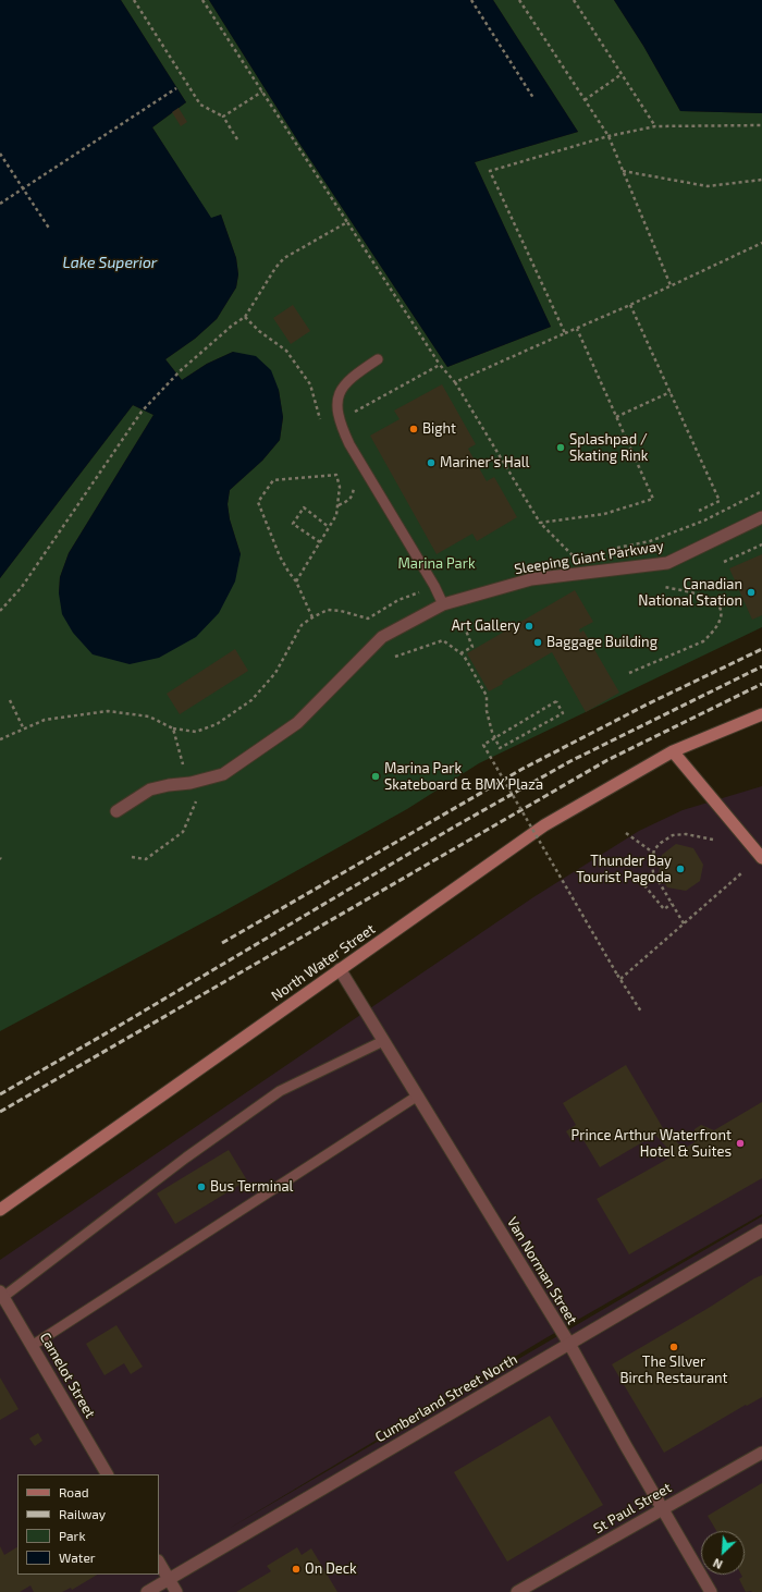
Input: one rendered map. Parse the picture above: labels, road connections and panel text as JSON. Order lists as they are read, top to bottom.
{
  "streets": {
    "main road": ["North Water Street"],
    "street": [
      "Sleeping Giant Parkway",
      "Van Norman Street",
      "Camelot Street",
      "Cumberland Street North",
      "St Paul Street"
    ]
  },
  "crossings": [
    ["North Water Street", "Van Norman Street"],
    ["Van Norman Street", "Cumberland Street North"],
    ["Van Norman Street", "St Paul Street"]
  ],
  "water": ["Lake Superior"],
  "parks": ["Marina Park"],
  "places": [
    "Bight",
    "Splashpad / Skating Rink",
    "Mariner's Hall",
    "Canadian National Station",
    "Art Gallery",
    "Baggage Building",
    "Marina Park Skateboard & BMX Plaza",
    "Thunder Bay Tourist Pagoda",
    "Prince Arthur Waterfront Hotel & Suites",
    "Bus Terminal",
    "The SIlver Birch Restaurant",
    "On Deck"
  ],
  "legend": [
    "Road",
    "Railway",
    "Park",
    "Water"
  ],
  "north": "bottom left"
}
